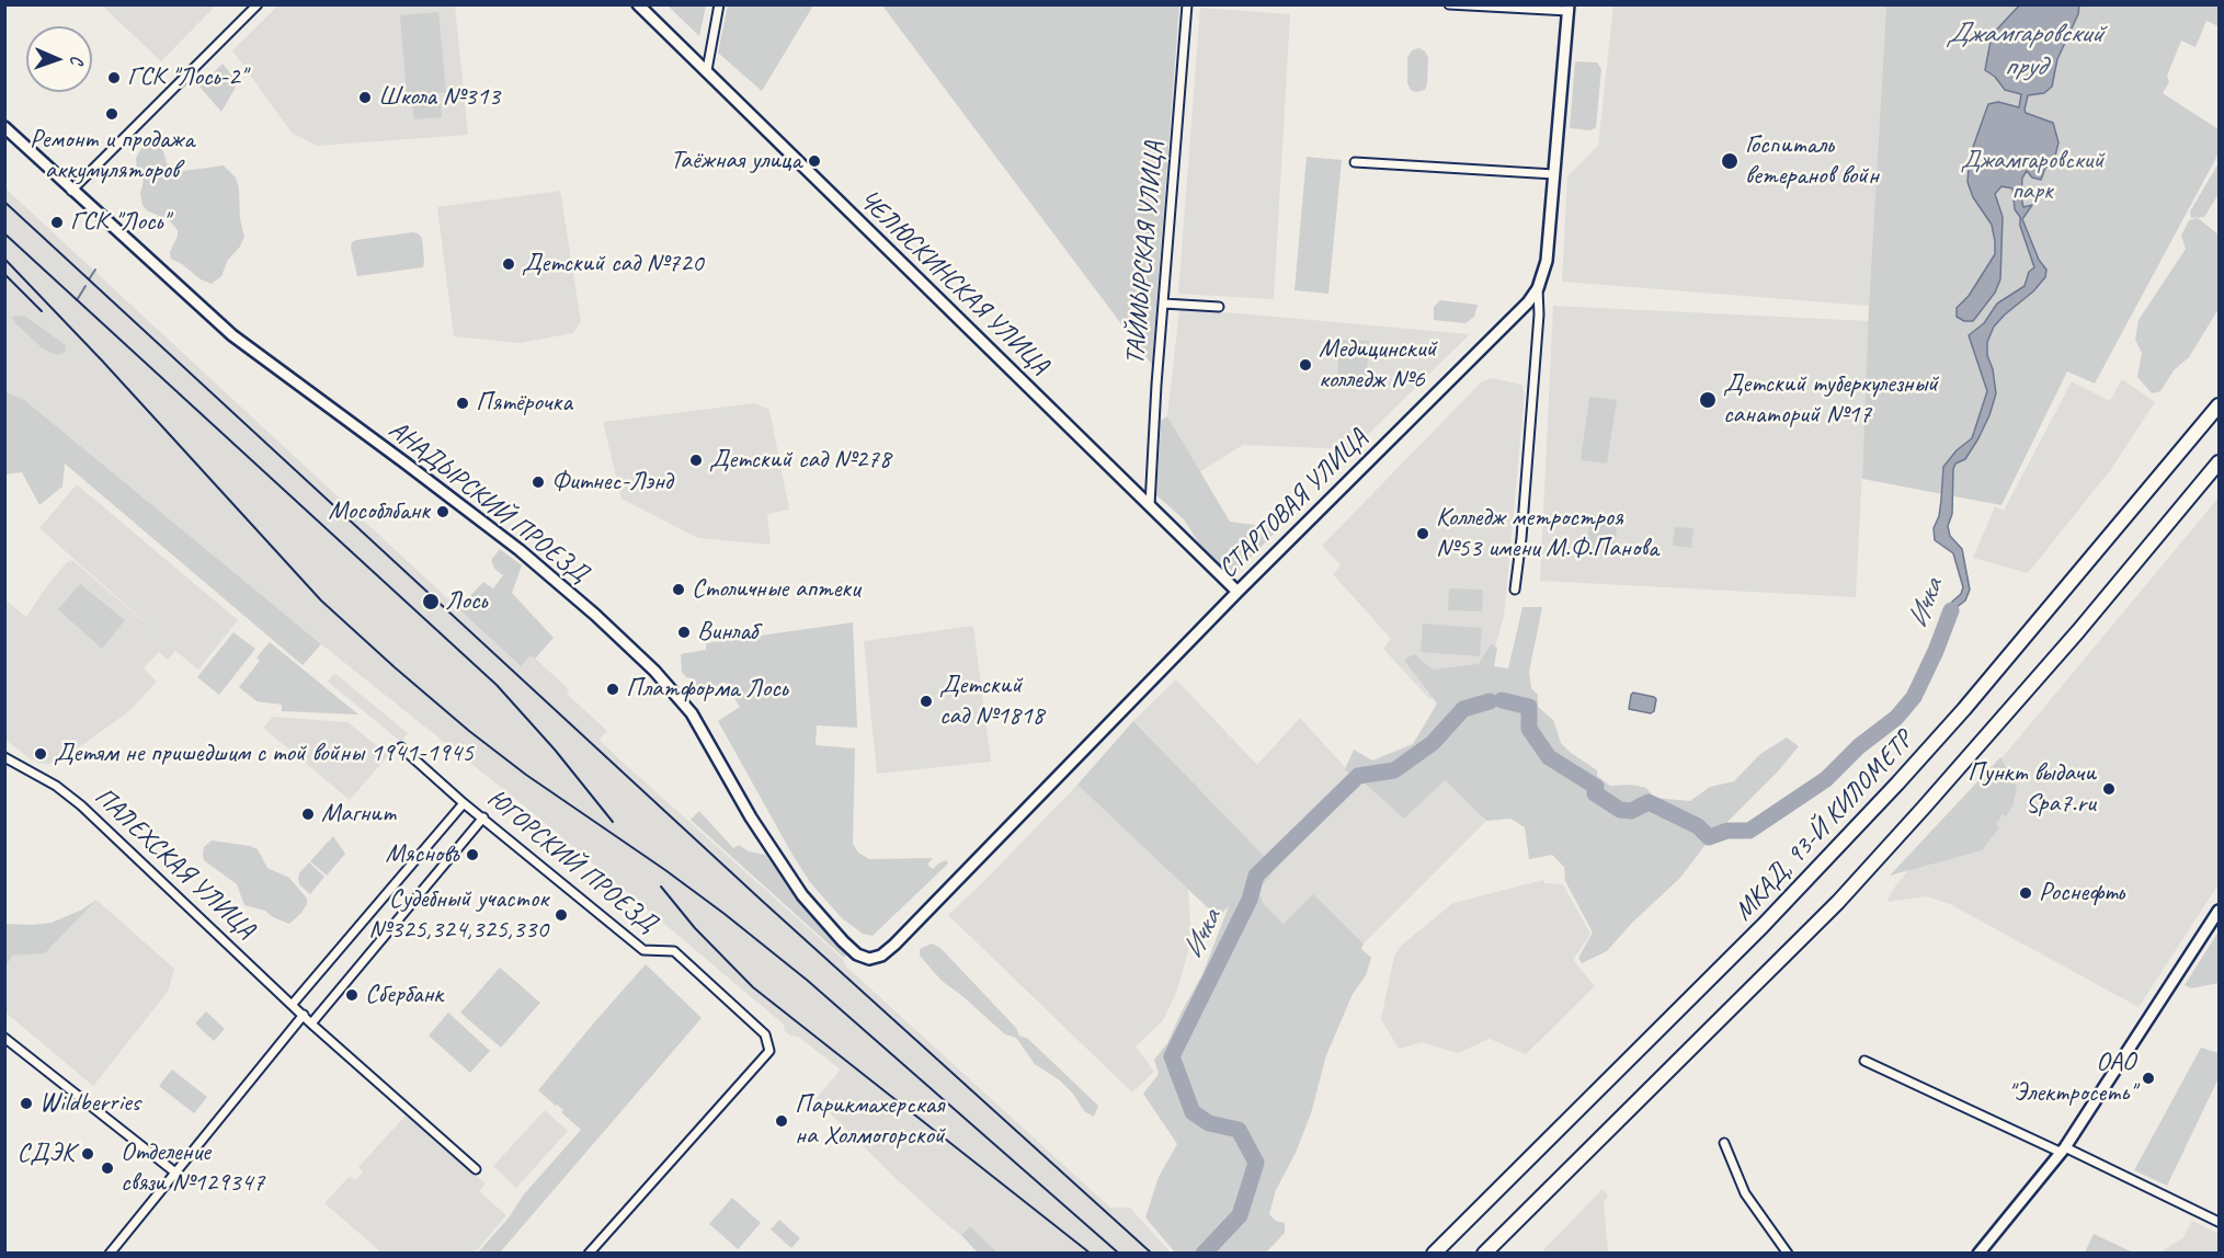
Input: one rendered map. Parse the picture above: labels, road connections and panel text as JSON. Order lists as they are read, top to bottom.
{
  "streets": {
    "highway": ["МКАД, 93-Й КИЛОМЕТР"],
    "street": [
      "ТАЙМЫРСКАЯ УЛИЦА",
      "ЧЕЛЮСКИНСКАЯ УЛИЦА",
      "АНАДЫРСКИЙ ПРОЕЗД",
      "СТАРТОВАЯ УЛИЦА",
      "ЮГОРСКИЙ ПРОЕЗД",
      "ПАЛЕХСКАЯ УЛИЦА"
    ]
  },
  "crossings": [
    ["ТАЙМЫРСКАЯ УЛИЦА", "ЧЕЛЮСКИНСКАЯ УЛИЦА"],
    ["ЧЕЛЮСКИНСКАЯ УЛИЦА", "СТАРТОВАЯ УЛИЦА"],
    ["АНАДЫРСКИЙ ПРОЕЗД", "СТАРТОВАЯ УЛИЦА"]
  ],
  "water": ["Джамгаровский пруд", "Ичка"],
  "parks": ["Джамгаровский парк"],
  "places": [
    "ГСК \"Лось-2\"",
    "Школа №313",
    "Ремонт и продажа аккумуляторов",
    "Таёжная улица",
    "Госпиталь ветеранов войн",
    "ГСК \"Лось\"",
    "Детский сад №720",
    "Медицинский колледж №6",
    "Детский туберкулезный санаторий №17",
    "Пятёрочка",
    "Детский сад №278",
    "Фитнес-Лэнд",
    "Мособлбанк",
    "Колледж метростроя №53 имени М.Ф.Панова",
    "Столичные аптеки",
    "Лось",
    "Винлаб",
    "Платформа Лось",
    "Детский сад №1818",
    "Детям не пришедшим с той войны 1941-1945",
    "Пункт выдачи Spa7.ru",
    "Магнит",
    "Мясновъ",
    "Роснефть",
    "Судебный участок №325,324,325,330",
    "Сбербанк",
    "ОАО \"Электросеть\"",
    "Wildberries",
    "Парикмахерская на Холмогорской",
    "СДЭК",
    "Отделение связи №129347"
  ],
  "north": "right"
}
